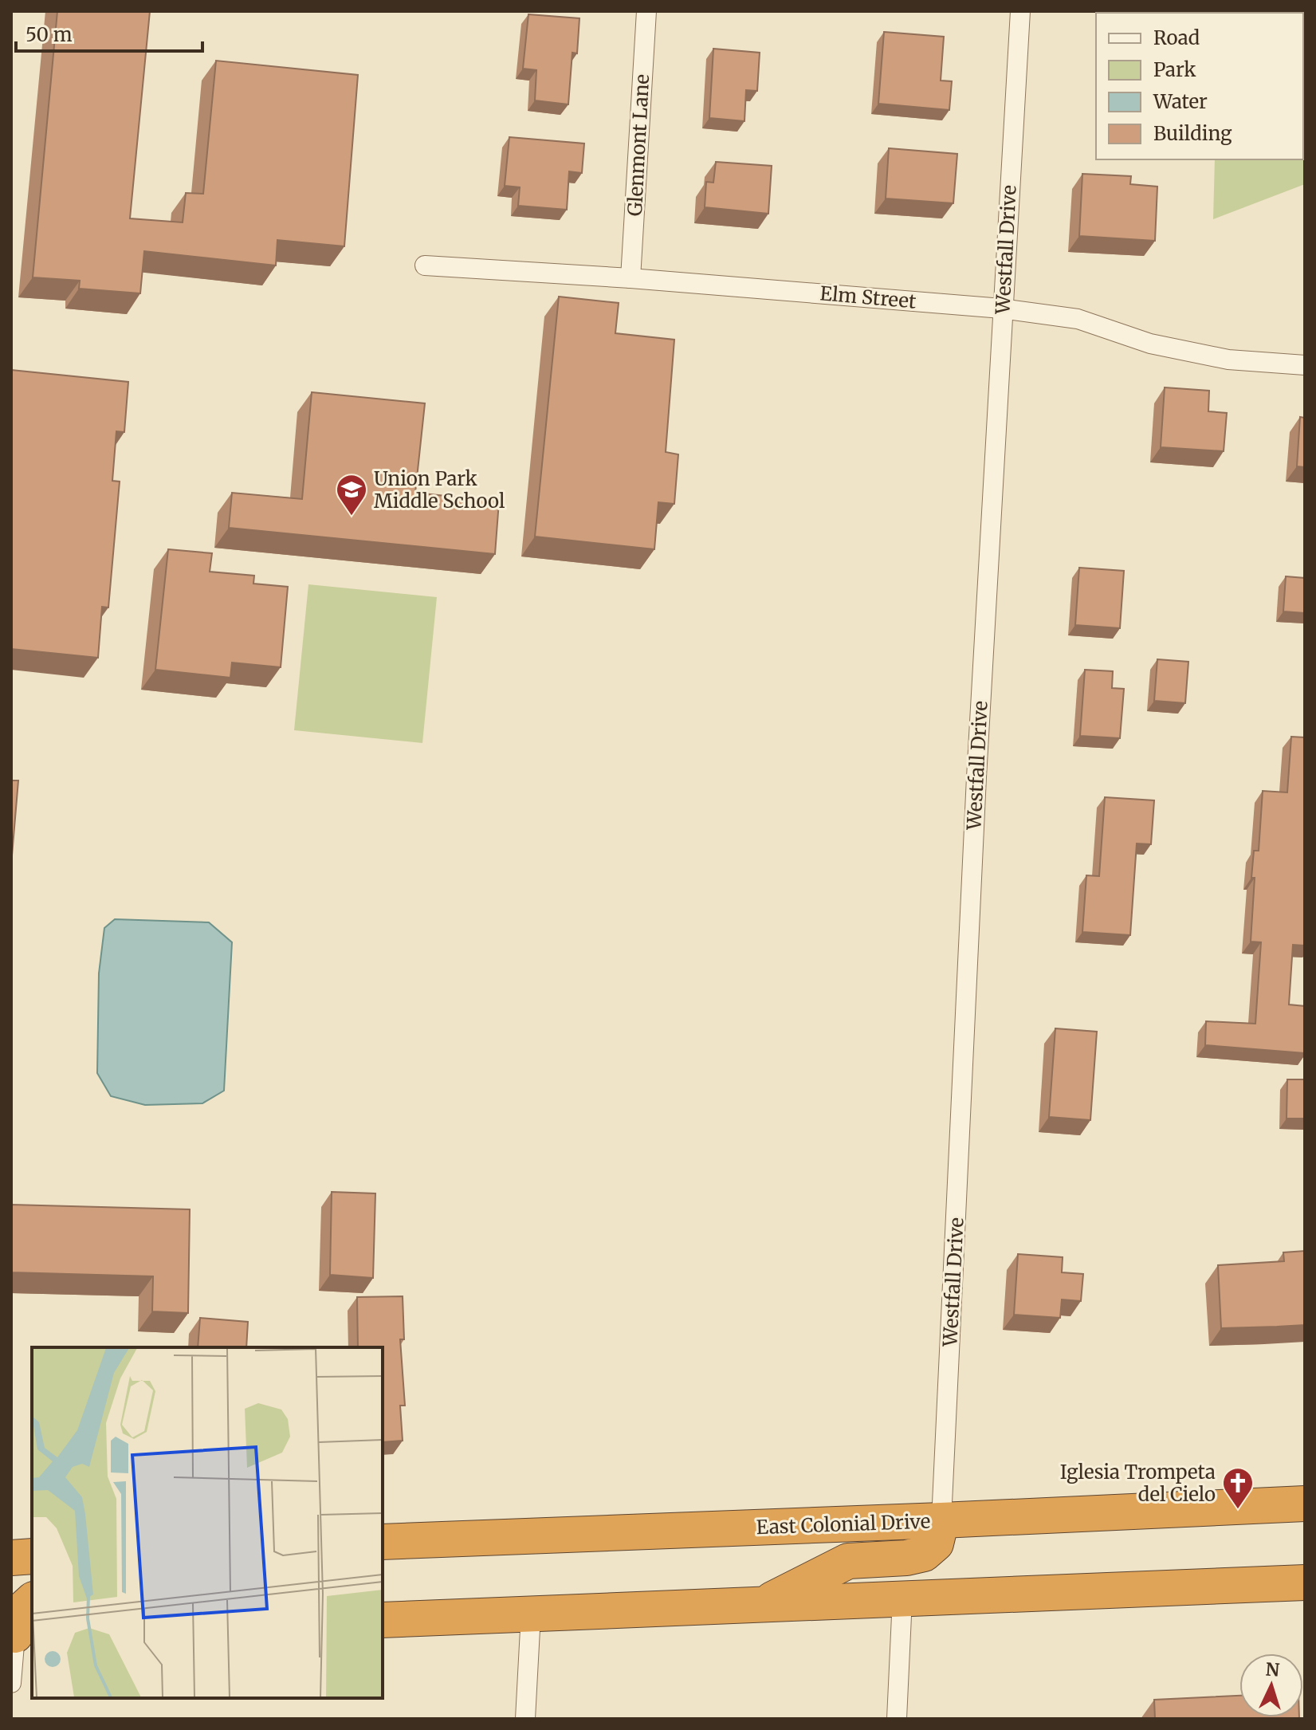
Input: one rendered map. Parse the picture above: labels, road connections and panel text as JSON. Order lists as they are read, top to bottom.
{
  "streets": {
    "highway": ["East Colonial Drive"],
    "street": ["Glenmont Lane", "Westfall Drive", "Elm Street"]
  },
  "crossings": [
    ["Glenmont Lane", "Elm Street"],
    ["Westfall Drive", "Elm Street"],
    ["Westfall Drive", "East Colonial Drive"]
  ],
  "places": {
    "school or university": ["Union Park Middle School"],
    "church": ["Iglesia Trompeta del Cielo"]
  },
  "legend": [
    "Road",
    "Park",
    "Water",
    "Building"
  ],
  "scale_bar": "50 m",
  "north": "top"
}
